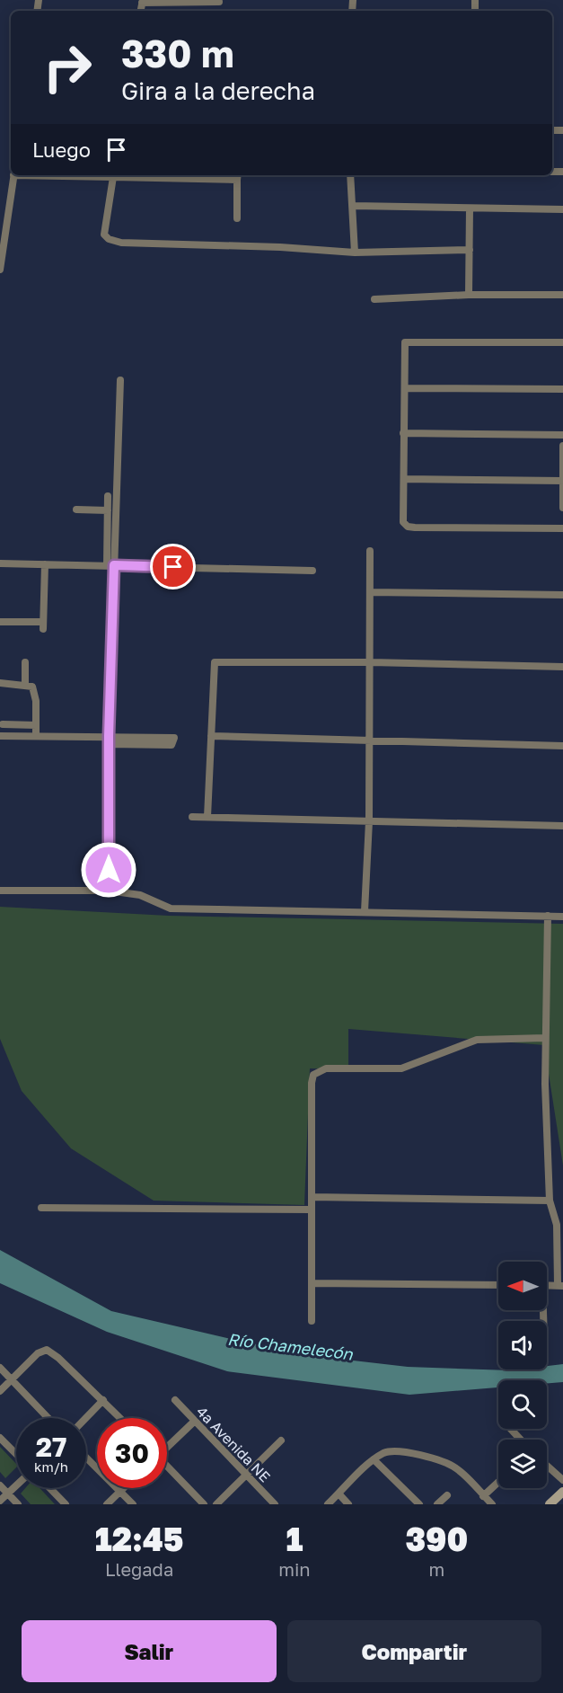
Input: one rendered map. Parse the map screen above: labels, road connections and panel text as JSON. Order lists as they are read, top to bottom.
{
  "streets": {
    "street": ["4a Avenida NE"]
  },
  "water": ["Río Chamelecón"],
  "north": "left",
  "page": {
    "turn": ["330 m", "Gira a la derecha"],
    "then": "Luego",
    "speed": "27 km/h",
    "limit": "30",
    "eta": [
      "12:45",
      "Llegada",
      "1",
      "min",
      "390",
      "m"
    ],
    "buttons": ["Salir", "Compartir"]
  }
}
